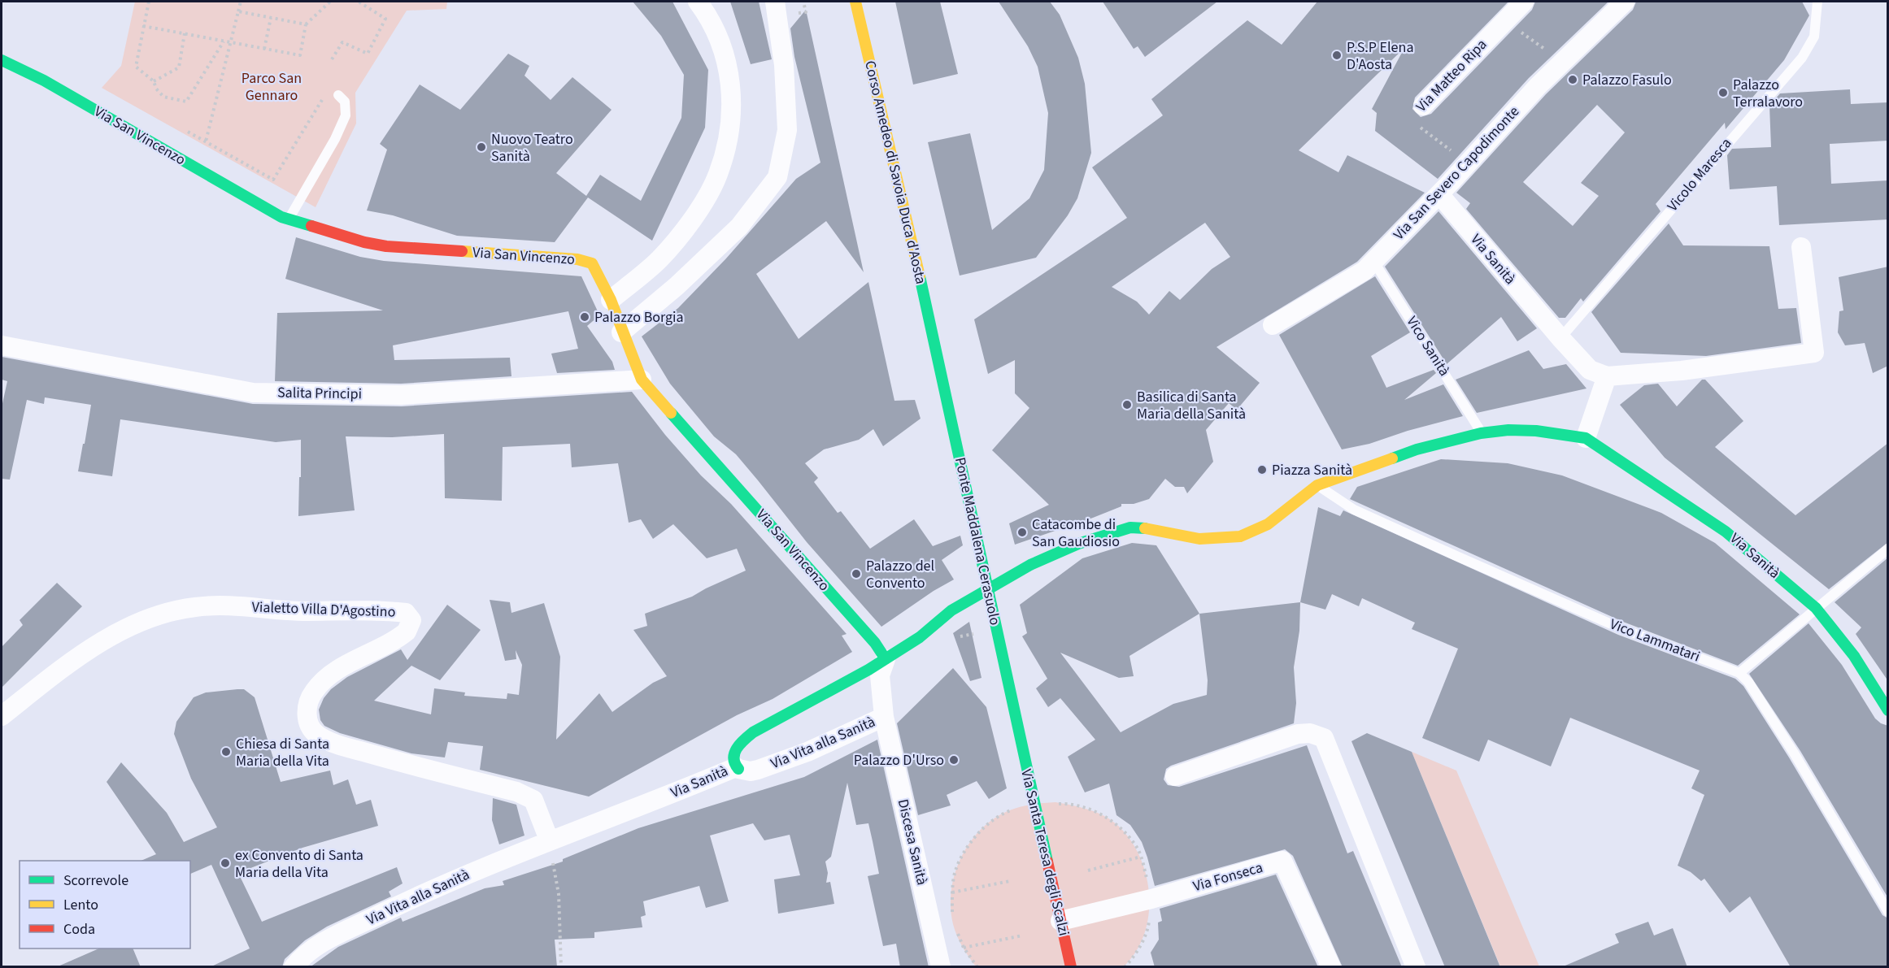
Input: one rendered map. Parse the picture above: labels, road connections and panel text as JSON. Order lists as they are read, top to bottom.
{
  "streets": {
    "street": [
      "Via Matteo Ripa",
      "Via San Vincenzo",
      "Corso Amedeo di Savoia Duca d'Aosta",
      "Via San Severo Capodimonte",
      "Via Sanità",
      "Salita Principi",
      "Ponte Maddalena Cerasuolo",
      "Vialetto Villa D'Agostino",
      "Via Vita alla Sanità",
      "Discesa Sanità",
      "Via Santa Teresa degli Scalzi",
      "Via Fonseca"
    ],
    "lane": ["Vicolo Maresca", "Vico Sanità", "Vico Lammatari"]
  },
  "crossings": [
    ["Via Matteo Ripa", "Via San Severo Capodimonte"],
    ["Via San Vincenzo", "Salita Principi"],
    ["Via San Vincenzo", "Via Vita alla Sanità"],
    ["Corso Amedeo di Savoia Duca d'Aosta", "Ponte Maddalena Cerasuolo"],
    ["Via San Severo Capodimonte", "Via Sanità"],
    ["Via San Severo Capodimonte", "Vico Sanità"],
    ["Vicolo Maresca", "Via Sanità"],
    ["Via Sanità", "Vico Sanità"],
    ["Via Sanità", "Vico Lammatari"],
    ["Via Sanità", "Via Vita alla Sanità"],
    ["Ponte Maddalena Cerasuolo", "Via Santa Teresa degli Scalzi"],
    ["Vialetto Villa D'Agostino", "Via Vita alla Sanità"],
    ["Via Vita alla Sanità", "Discesa Sanità"],
    ["Via Santa Teresa degli Scalzi", "Via Fonseca"]
  ],
  "parks": ["Parco San Gennaro"],
  "places": [
    "P.S.P Elena D'Aosta",
    "Palazzo Fasulo",
    "Palazzo Terralavoro",
    "Nuovo Teatro Sanità",
    "Palazzo Borgia",
    "Basilica di Santa Maria della Sanità",
    "Piazza Sanità",
    "Catacombe di San Gaudiosio",
    "Palazzo del Convento",
    "Chiesa di Santa Maria della Vita",
    "Palazzo D'Urso",
    "ex Convento di Santa Maria della Vita"
  ],
  "legend": ["Scorrevole", "Lento", "Coda"]
}
